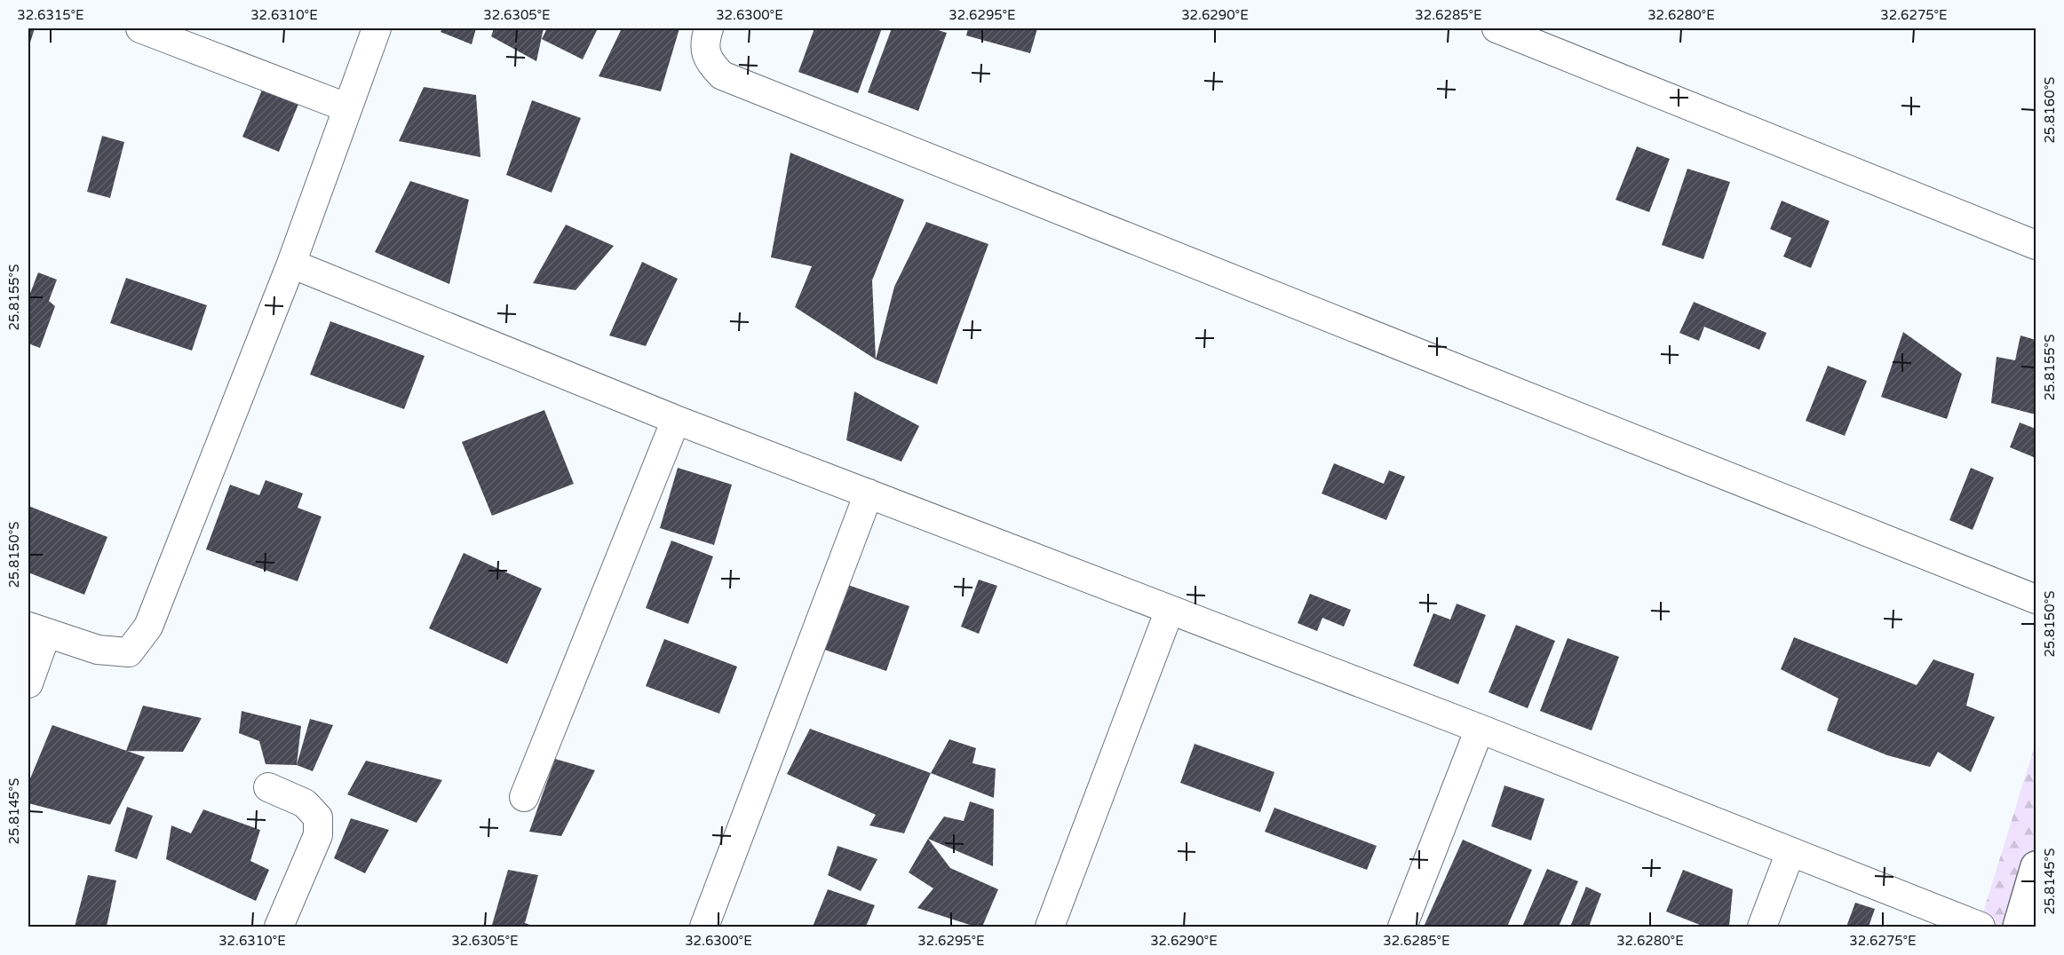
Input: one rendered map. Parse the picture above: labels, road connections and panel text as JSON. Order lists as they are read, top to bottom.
{
  "coordinates": [
    "32.6315°E",
    "32.6310°E",
    "32.6305°E",
    "32.6300°E",
    "32.6295°E",
    "32.6290°E",
    "32.6285°E",
    "32.6280°E",
    "32.6275°E",
    "25.8160°S",
    "25.8155°S",
    "25.8150°S",
    "25.8145°S"
  ]
}
